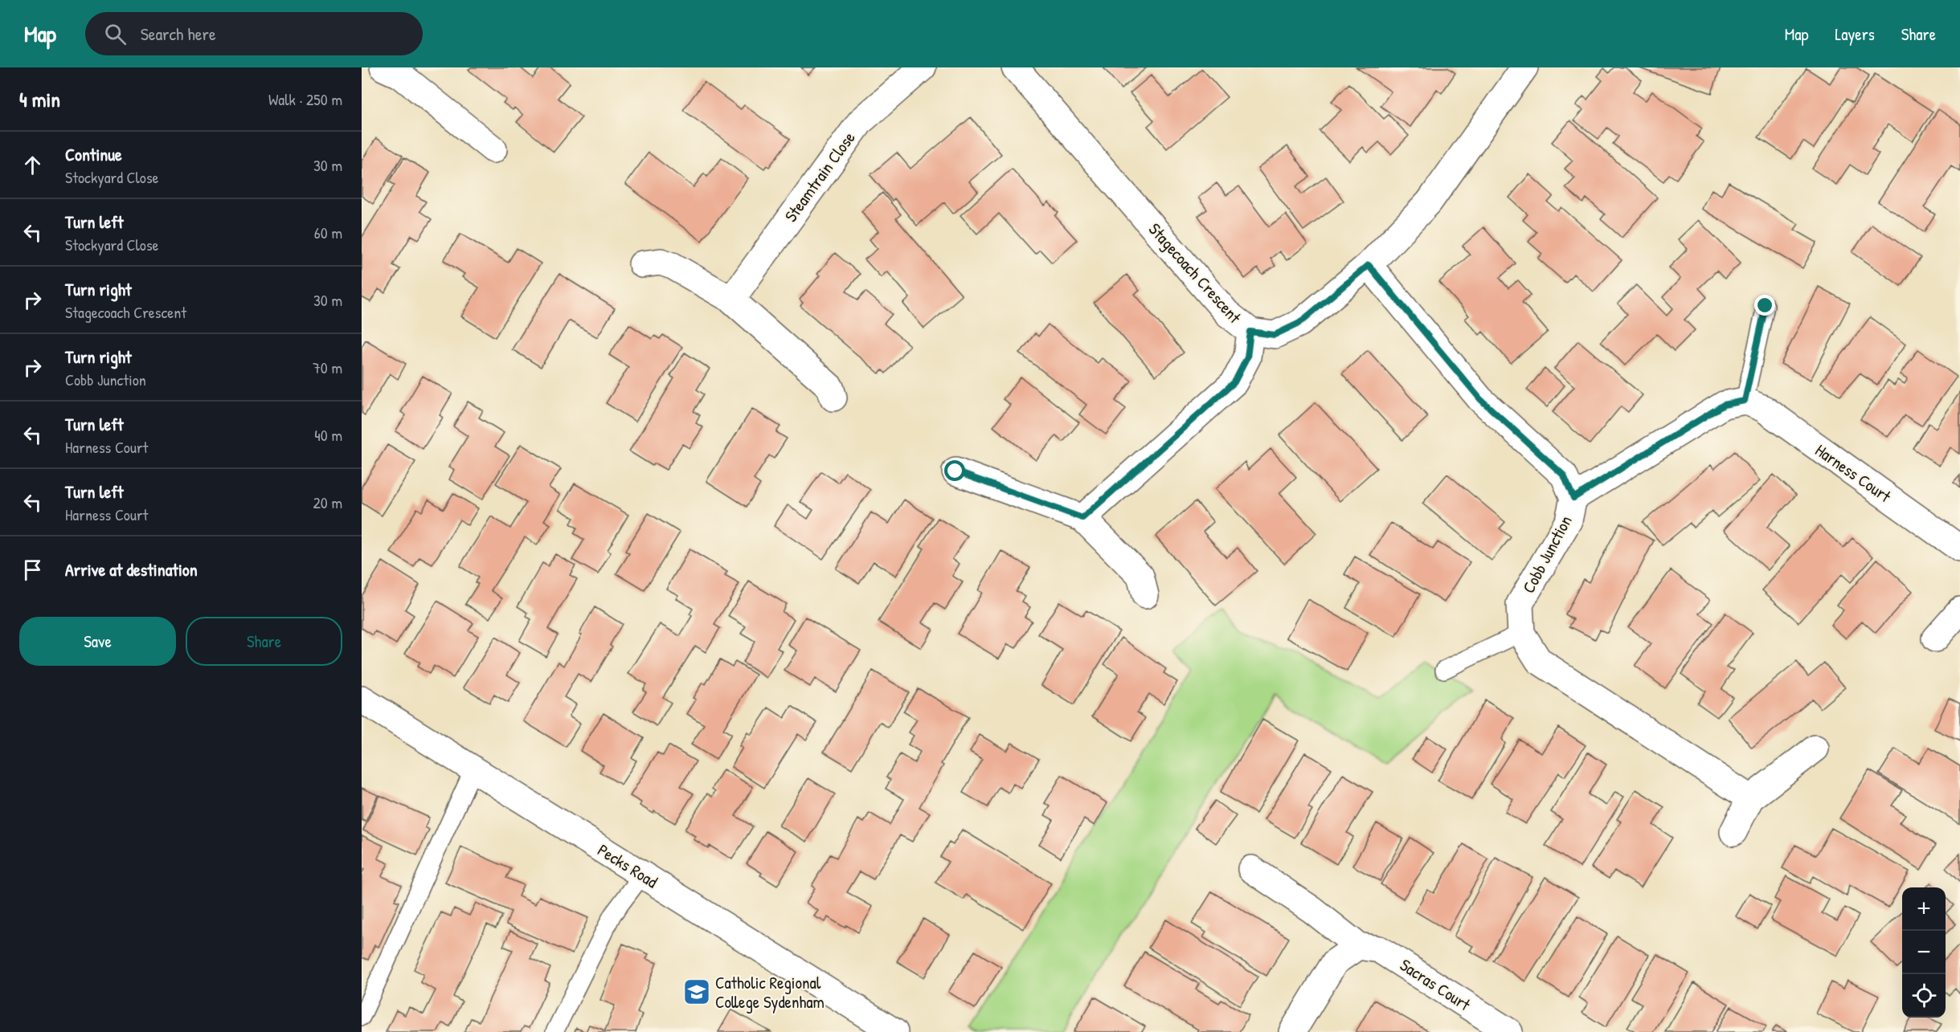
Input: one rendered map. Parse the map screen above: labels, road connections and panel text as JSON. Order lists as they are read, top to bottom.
{
  "streets": {
    "street": [
      "Steamtrain Close",
      "Stagecoach Crescent",
      "Harness Court",
      "Cobb Junction",
      "Pecks Road",
      "Sacras Court"
    ]
  },
  "crossings": [
    ["Stagecoach Crescent", "Cobb Junction"]
  ],
  "places": {
    "school or university": ["Catholic Regional College Sydenham"]
  },
  "page": {
    "header": "Map",
    "search": "Search here",
    "nav": ["Map", "Layers", "Share"],
    "heading": ["4 min", "Walk · 250 m"],
    "list": [
      ["Continue", "Stockyard Close", "30 m"],
      ["Turn left", "Stockyard Close", "60 m"],
      ["Turn right", "Stagecoach Crescent", "30 m"],
      ["Turn right", "Cobb Junction", "70 m"],
      ["Turn left", "Harness Court", "40 m"],
      ["Turn left", "Harness Court", "20 m"],
      "Arrive at destination"
    ],
    "buttons": ["Save", "Share"],
    "map_buttons": ["+", "−"]
  }
}
